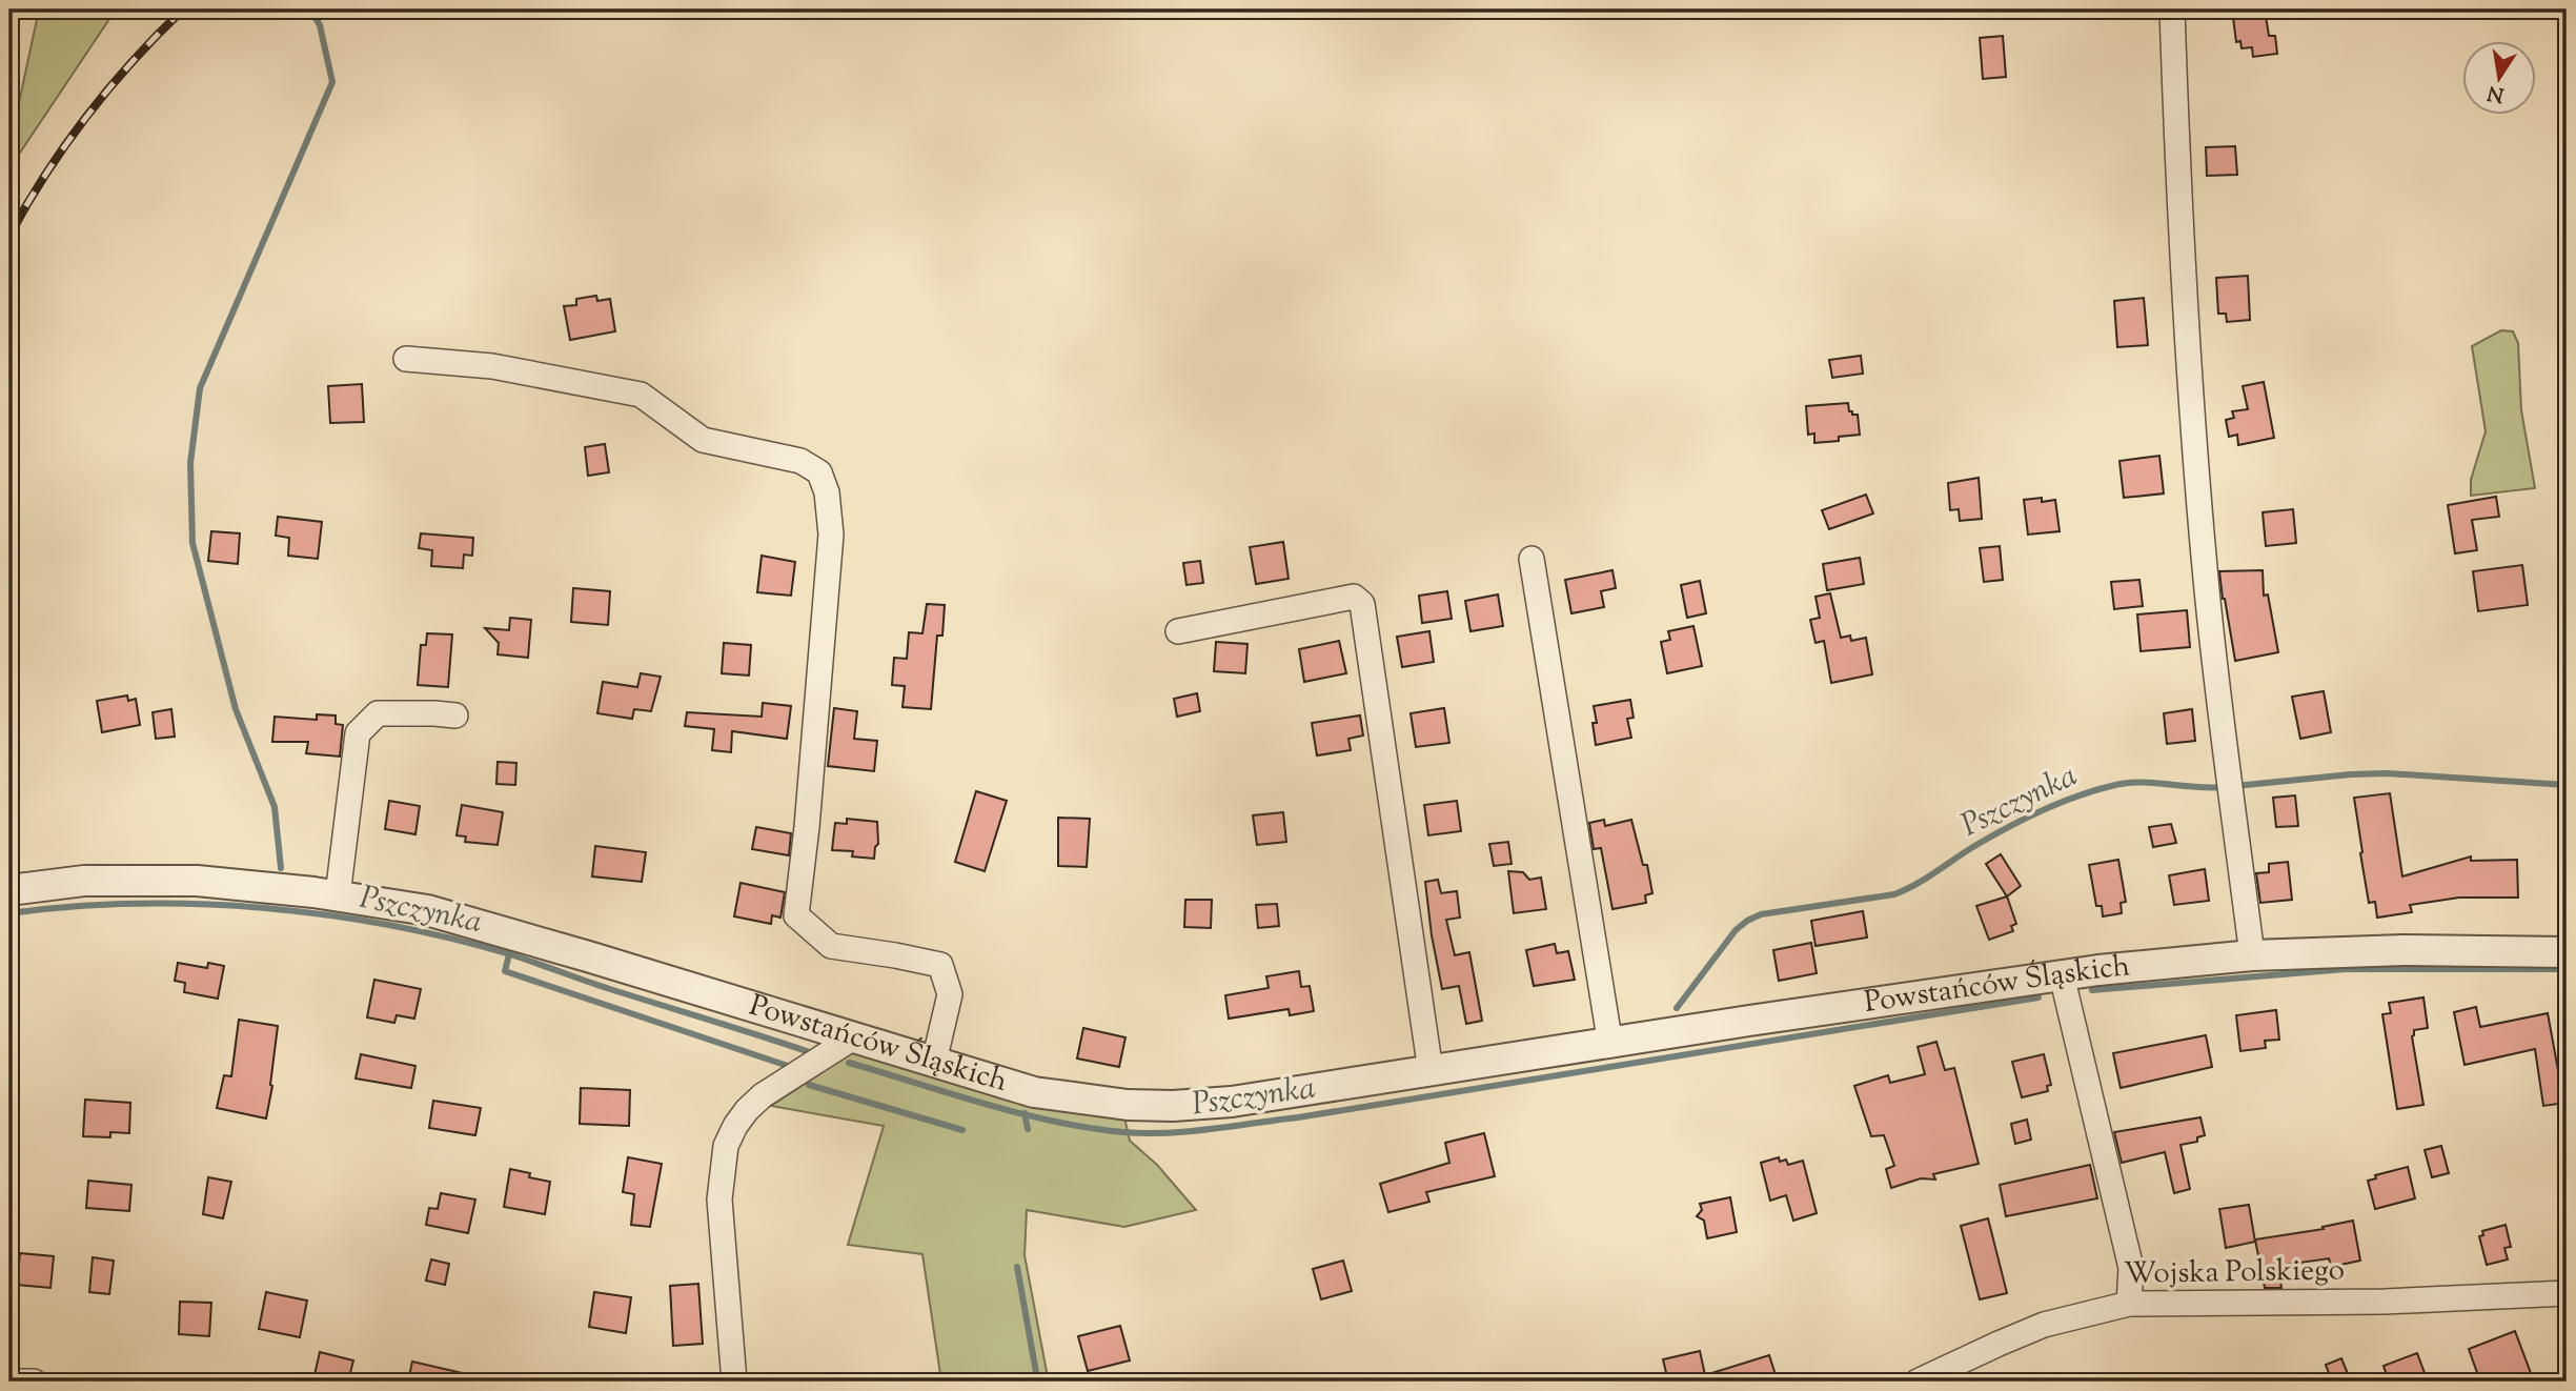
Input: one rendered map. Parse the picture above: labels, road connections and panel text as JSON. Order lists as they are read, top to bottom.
{
  "streets": {
    "street": ["Powstańców Śląskich", "Wojska Polskiego"]
  },
  "water": ["Pszczynka"],
  "north": "bottom"
}
